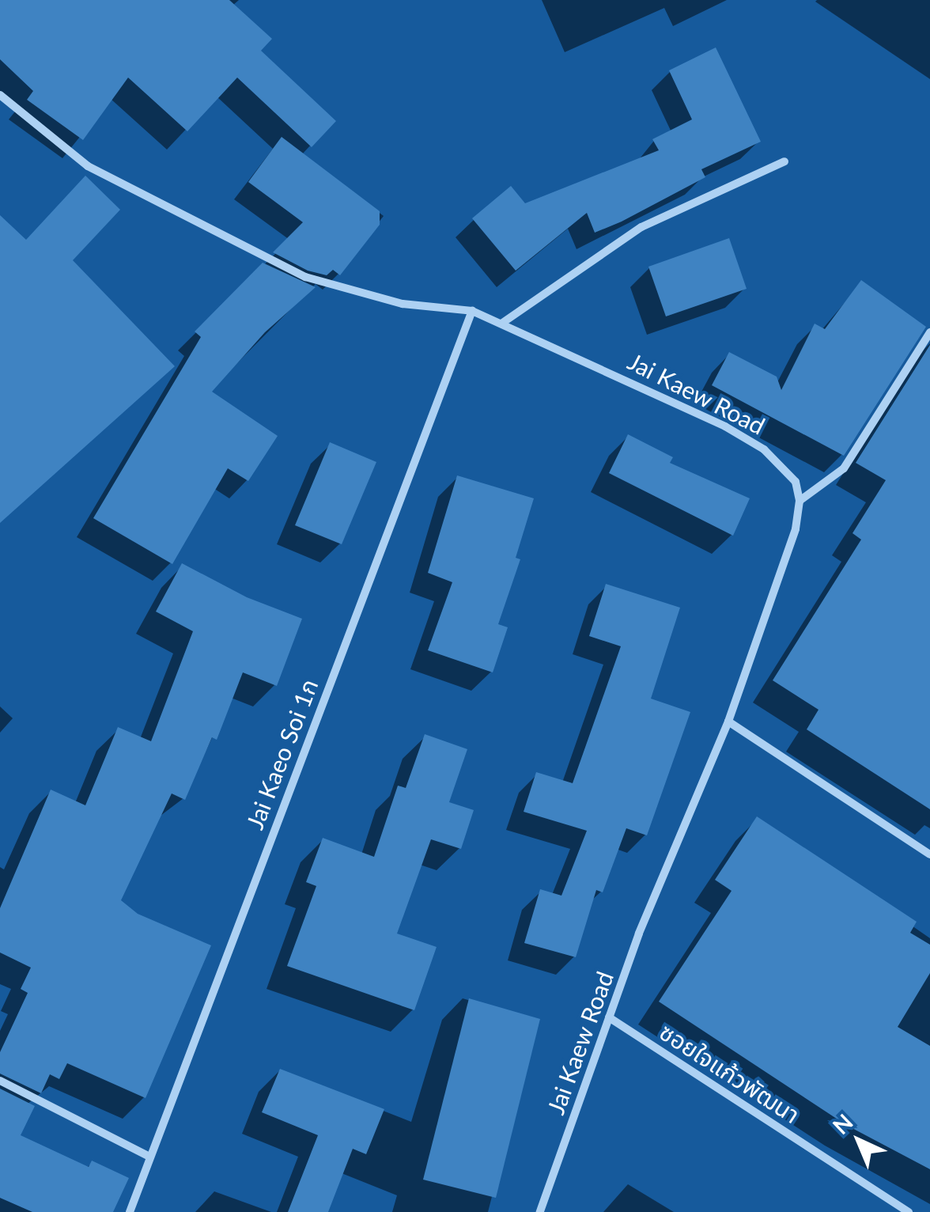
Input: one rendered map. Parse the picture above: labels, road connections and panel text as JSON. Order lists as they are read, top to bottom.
{
  "streets": {
    "street": ["Jai Kaew Road", "Jai Kaeo Soi 1ก", "ซอยใจแก้วพัฒนา"]
  },
  "crossings": [
    ["Jai Kaew Road", "Jai Kaeo Soi 1ก"],
    ["Jai Kaew Road", "ซอยใจแก้วพัฒนา"]
  ],
  "north": "top left"
}
